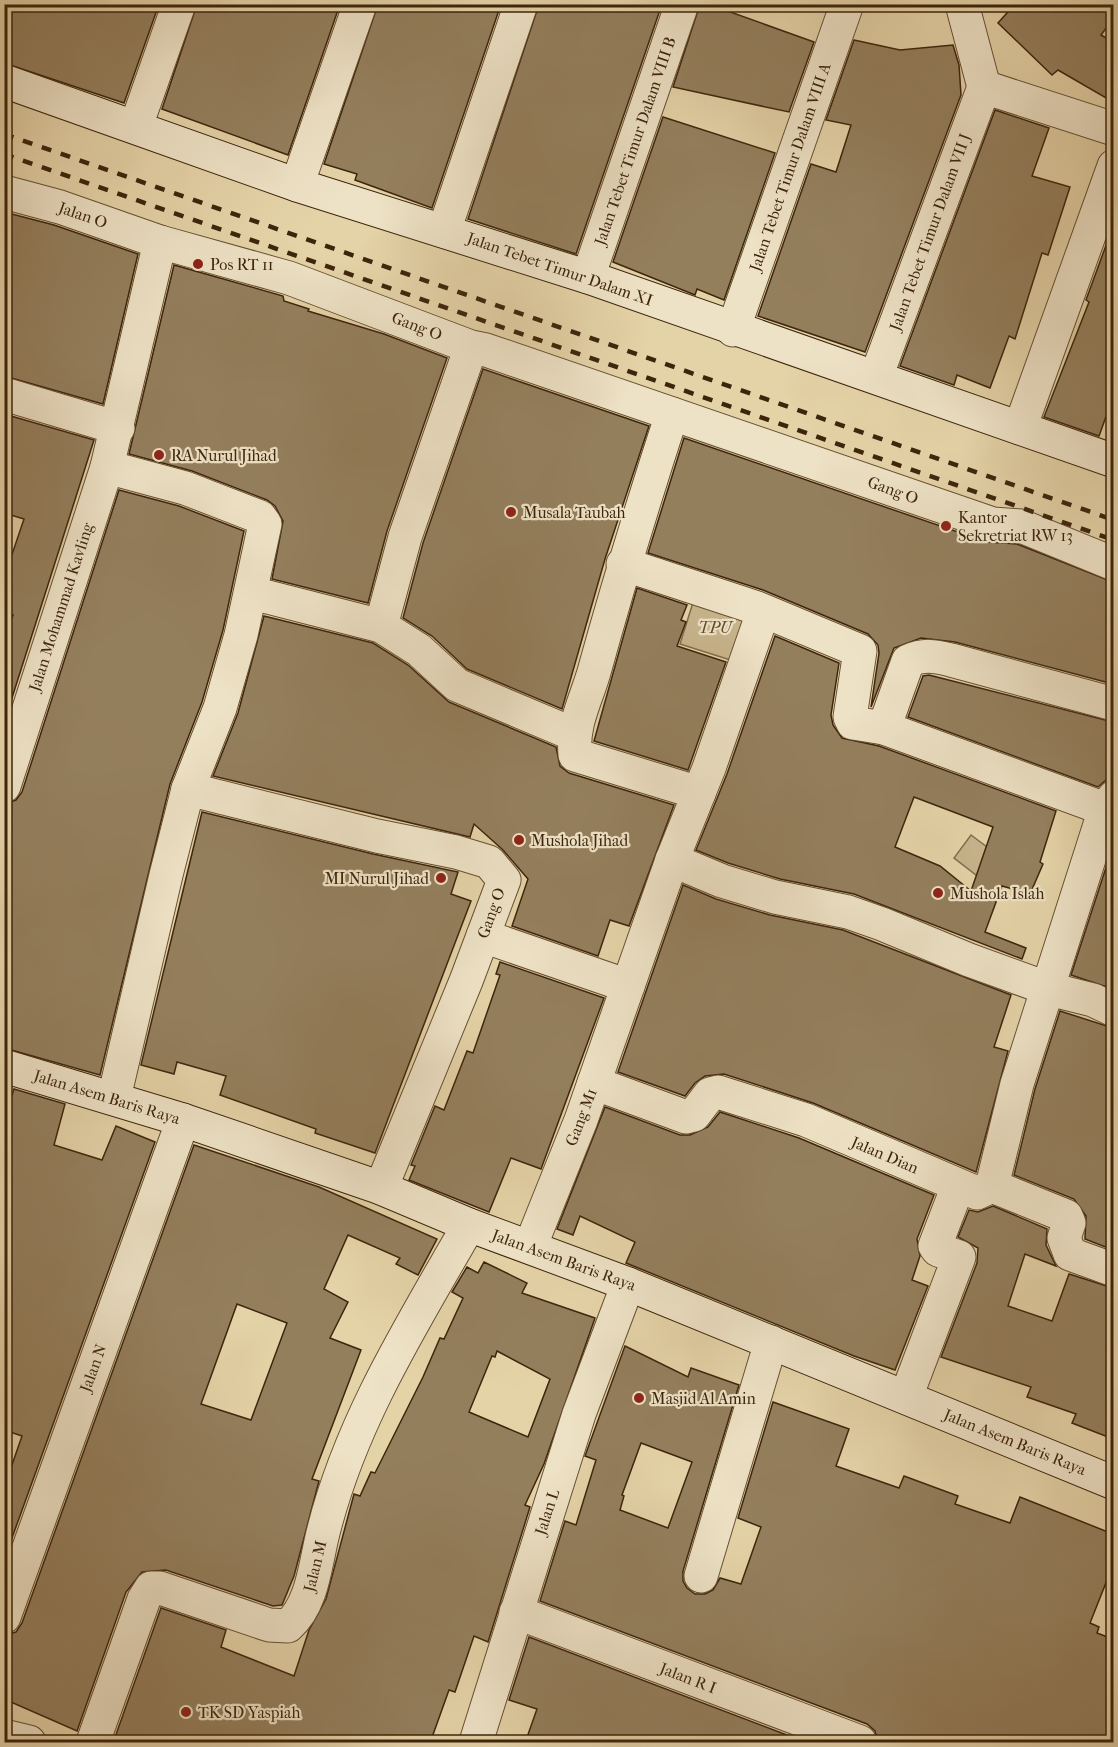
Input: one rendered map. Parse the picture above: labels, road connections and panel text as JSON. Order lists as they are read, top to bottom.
{
  "streets": {
    "street": [
      "Jalan Tebet Timur Dalam VIII B",
      "Jalan Tebet Timur Dalam VIII A",
      "Jalan O",
      "Jalan Tebet Timur Dalam VII J",
      "Jalan Tebet Timur Dalam XI",
      "Gang O",
      "Jalan Mohammad Kavling",
      "Jalan Asem Baris Raya",
      "Gang M1",
      "Jalan Dian",
      "Jalan N",
      "Jalan L",
      "Jalan M",
      "Jalan R I"
    ]
  },
  "crossings": [
    ["Jalan Tebet Timur Dalam VIII B", "Jalan Tebet Timur Dalam XI"],
    ["Jalan Tebet Timur Dalam VIII A", "Jalan Tebet Timur Dalam XI"],
    ["Jalan O", "Gang O"],
    ["Jalan O", "Jalan Mohammad Kavling"],
    ["Jalan Tebet Timur Dalam VII J", "Jalan Tebet Timur Dalam XI"],
    ["Gang O", "Jalan Mohammad Kavling"],
    ["Gang O", "Jalan Asem Baris Raya"],
    ["Jalan Asem Baris Raya", "Gang M1"],
    ["Jalan Asem Baris Raya", "Jalan N"],
    ["Jalan Asem Baris Raya", "Jalan L"],
    ["Jalan Asem Baris Raya", "Jalan M"],
    ["Gang M1", "Jalan Dian"],
    ["Jalan L", "Jalan R I"]
  ],
  "parks": ["TPU"],
  "places": [
    "Pos RT 11",
    "RA Nurul Jihad",
    "Musala Taubah",
    "Kantor Sekretriat RW 13",
    "Mushola Jihad",
    "MI Nurul Jihad",
    "Mushola Islah",
    "Masjid Al Amin",
    "TK SD Yaspiah"
  ]
}
